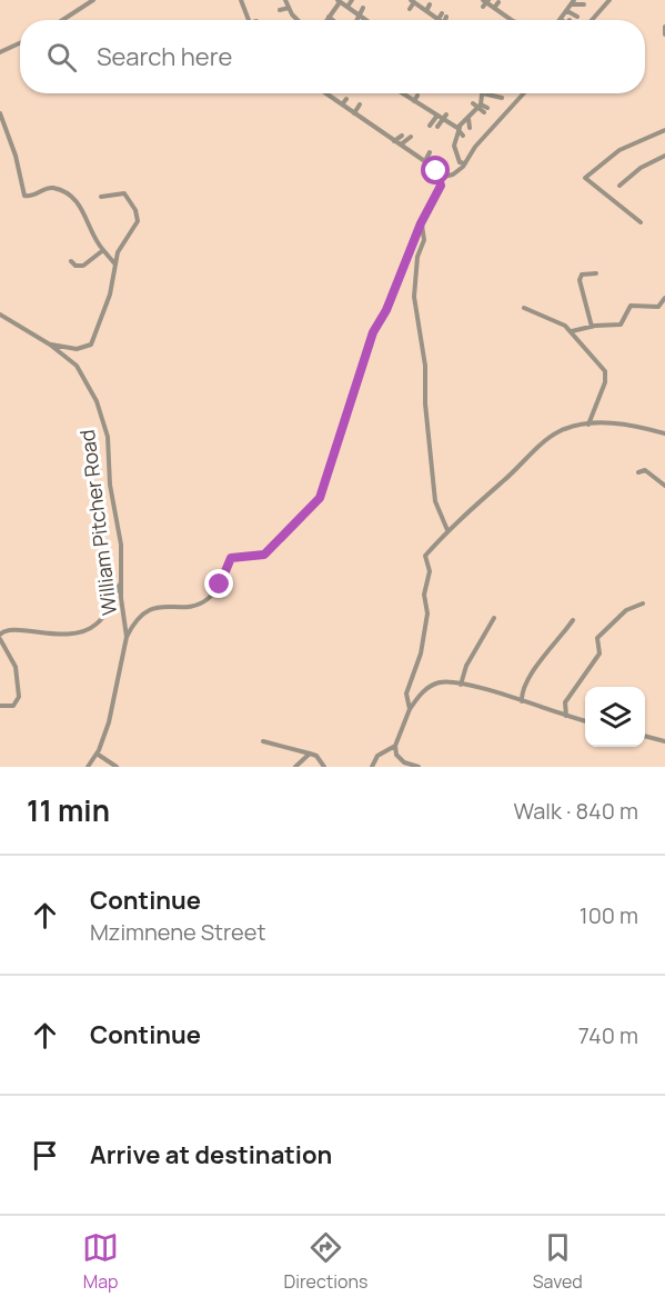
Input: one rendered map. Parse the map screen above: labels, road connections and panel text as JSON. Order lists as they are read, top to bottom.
{
  "streets": {
    "street": ["William Pitcher Road"]
  },
  "page": {
    "search": "Search here",
    "heading": ["11 min", "Walk · 840 m"],
    "list": [
      ["Continue", "Mzimnene Street", "100 m"],
      ["Continue", "740 m"],
      "Arrive at destination"
    ],
    "nav": ["Map", "Directions", "Saved"]
  }
}
